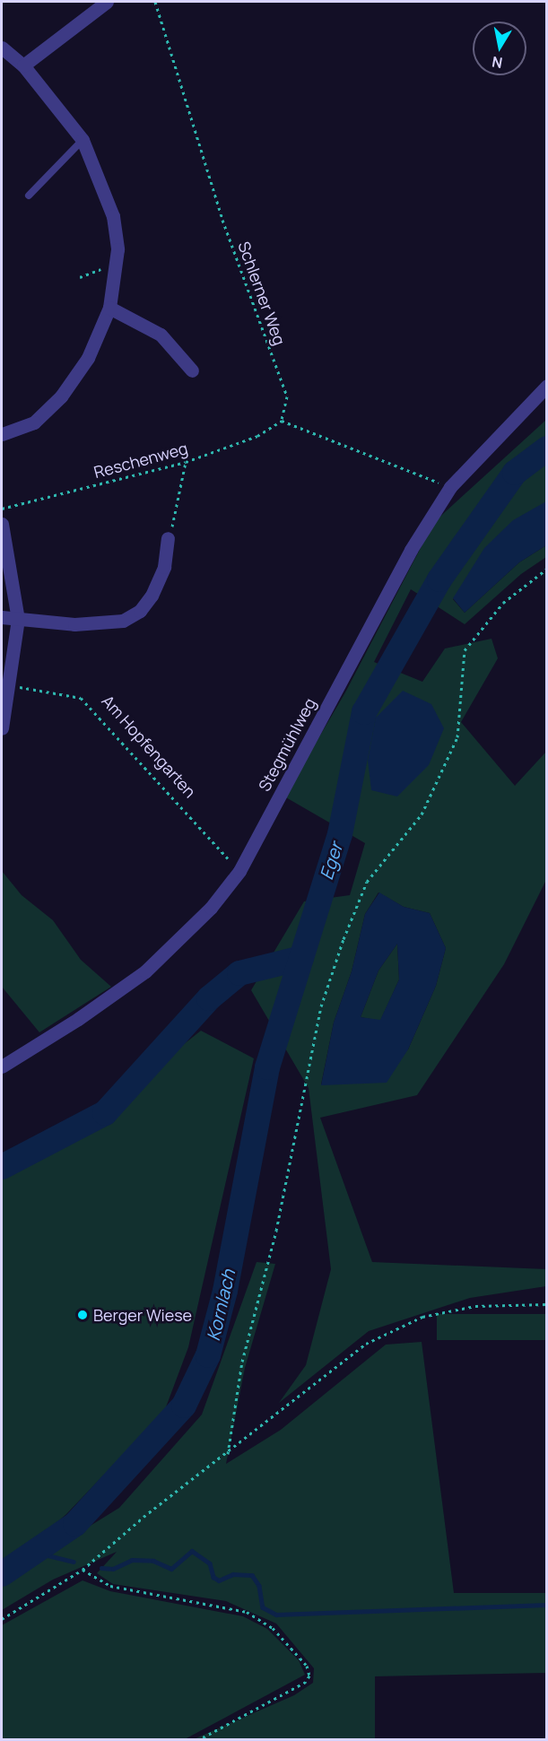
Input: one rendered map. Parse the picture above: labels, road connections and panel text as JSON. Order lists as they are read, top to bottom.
{
  "streets": {
    "street": ["Stegmühlweg"],
    "path": ["Schlerner Weg", "Reschenweg", "Am Hopfengarten"]
  },
  "crossings": [
    ["Schlerner Weg", "Reschenweg"],
    ["Stegmühlweg", "Am Hopfengarten"]
  ],
  "water": ["Eger", "Kornlach"],
  "places": ["Berger Wiese"],
  "north": "bottom"
}
